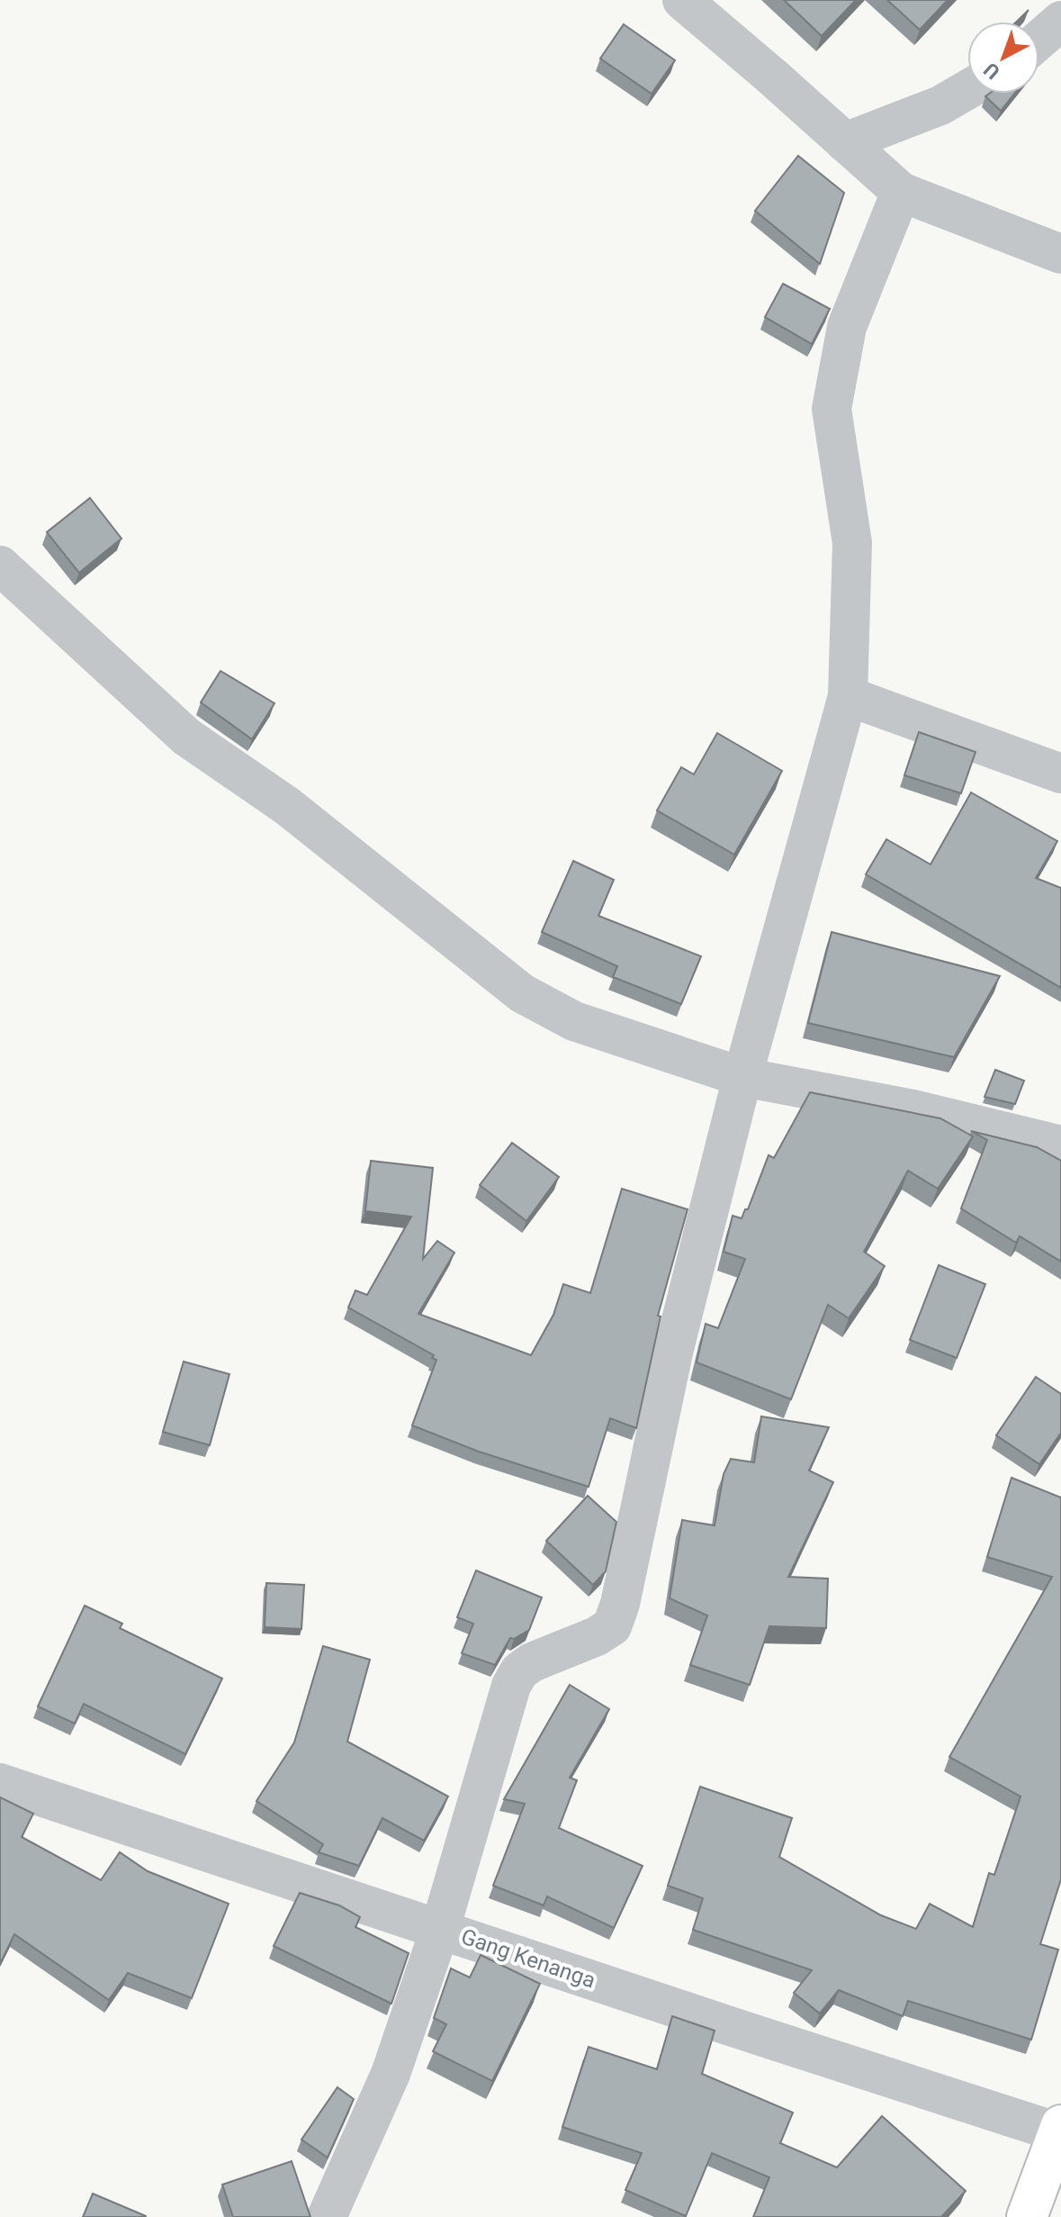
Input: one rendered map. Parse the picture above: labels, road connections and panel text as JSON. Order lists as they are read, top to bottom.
{
  "streets": {
    "street": ["Gang Kenanga"]
  },
  "north": "bottom left"
}
